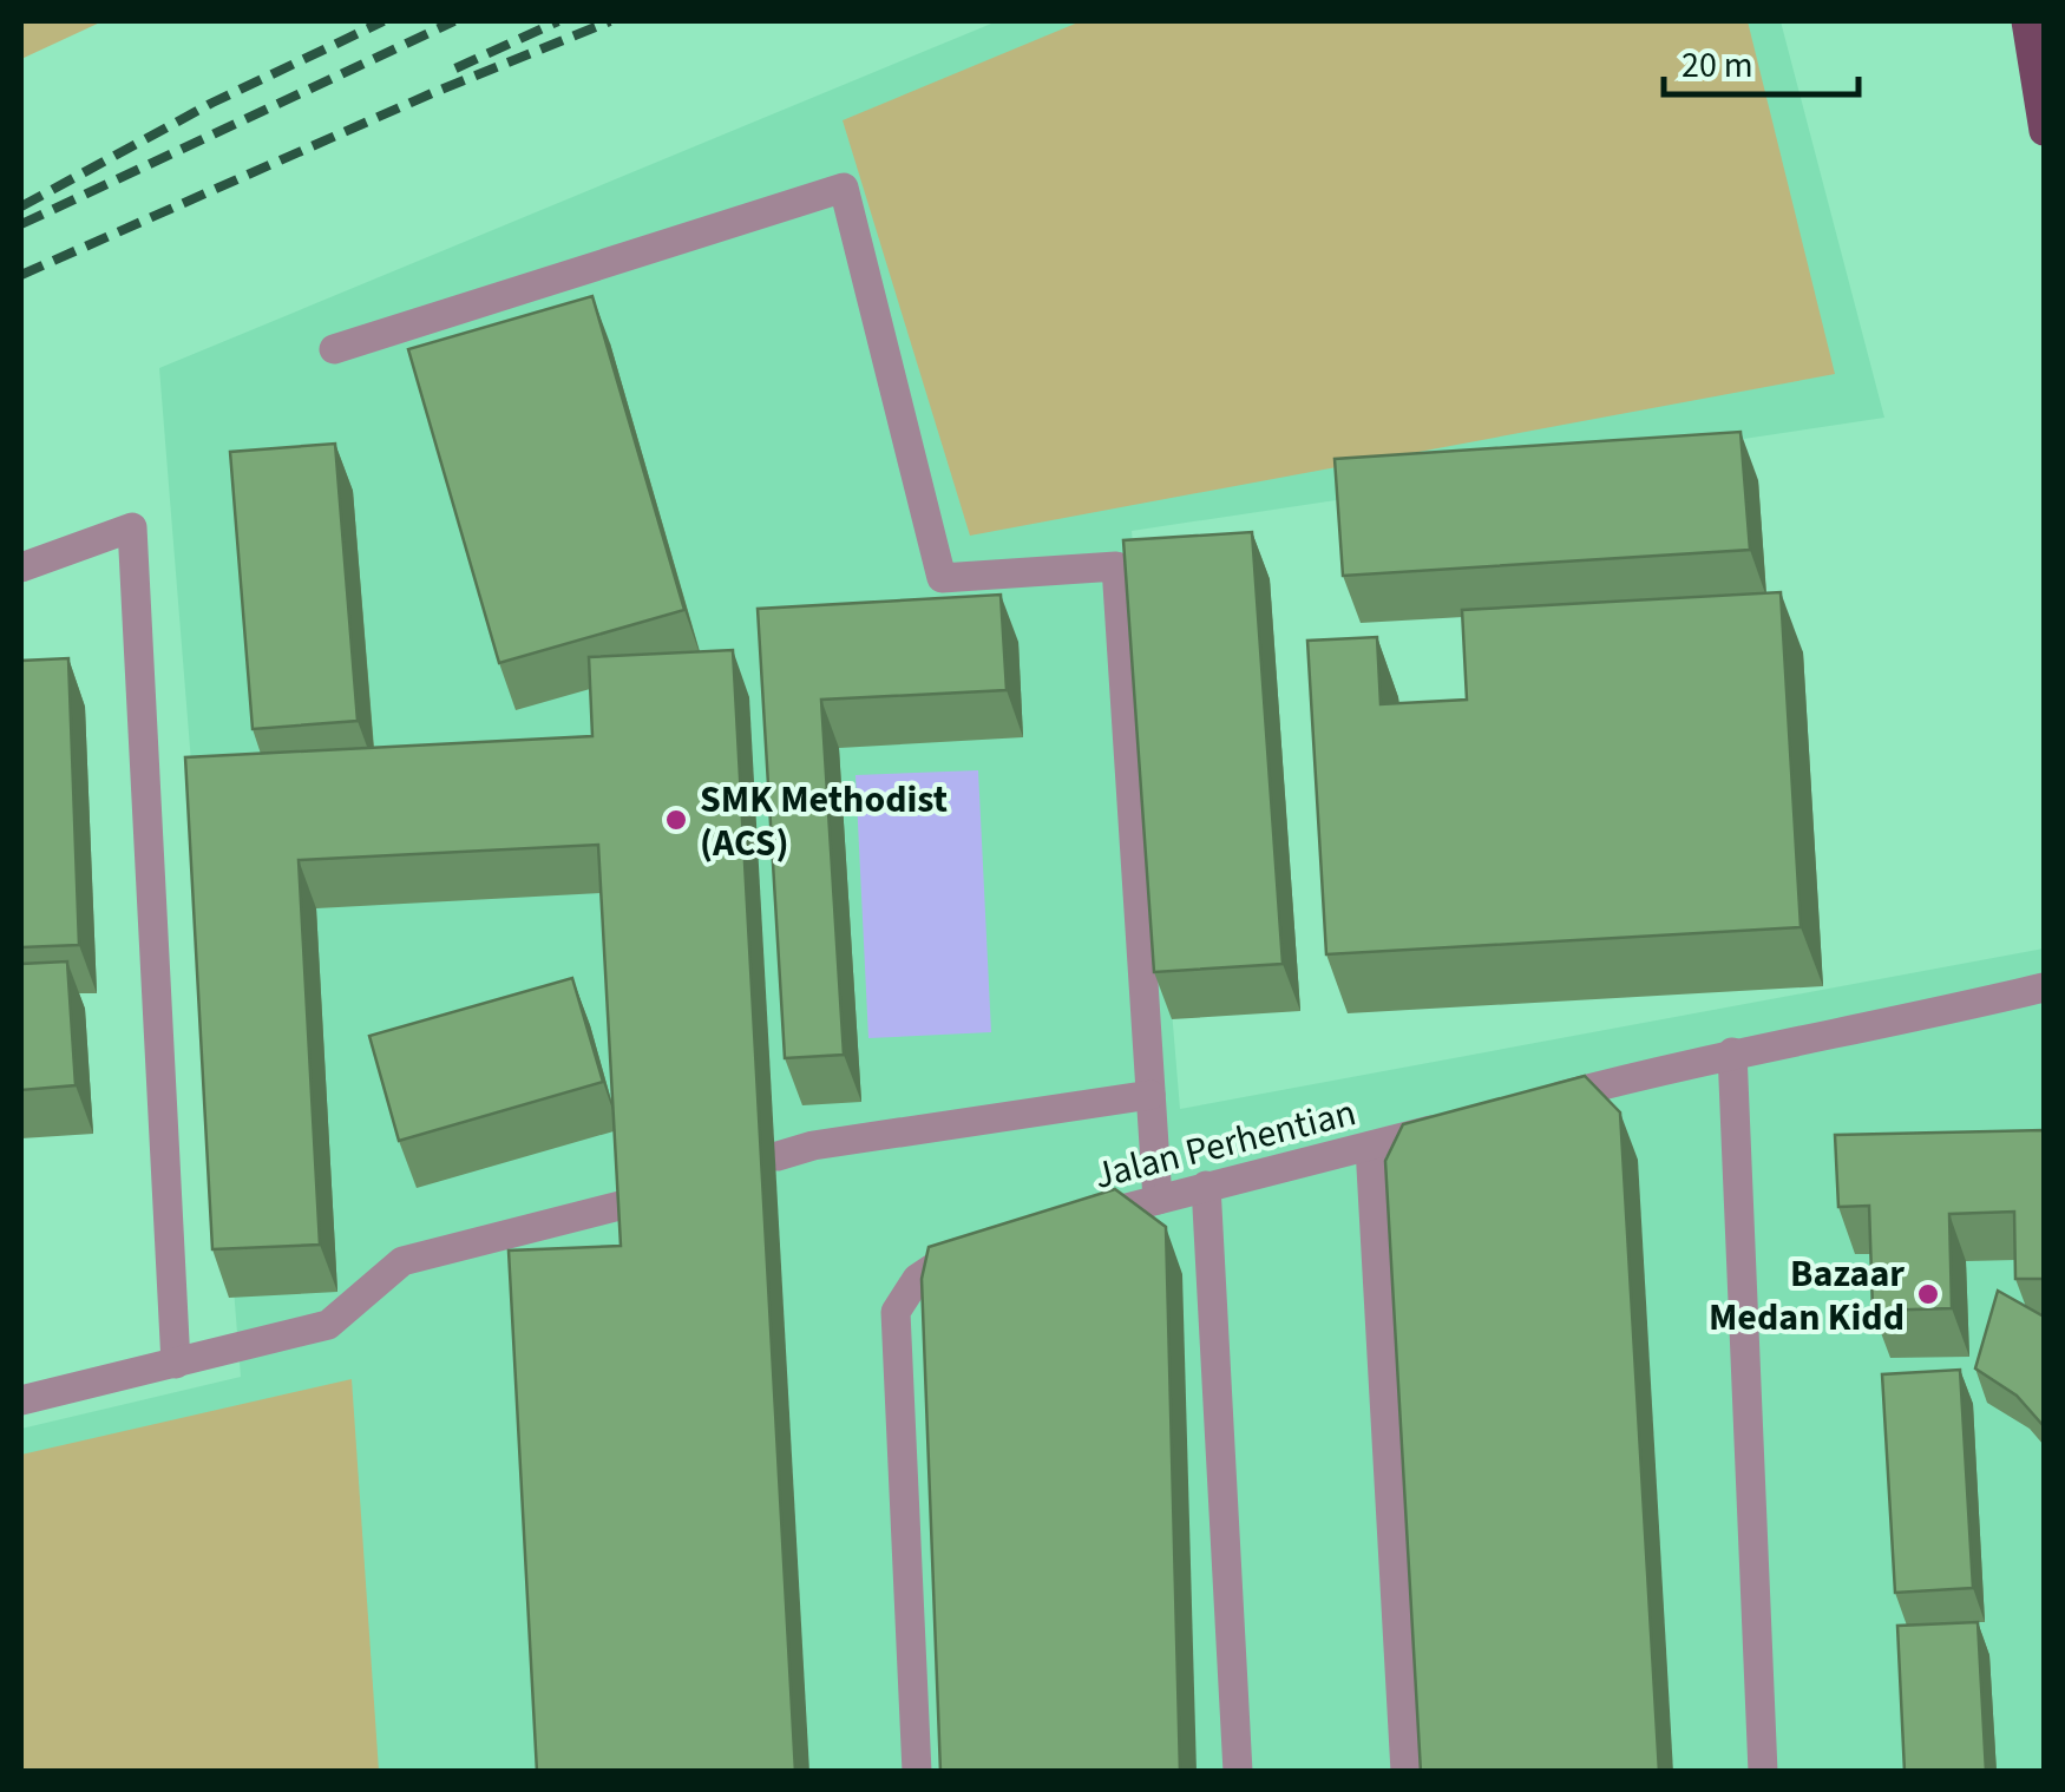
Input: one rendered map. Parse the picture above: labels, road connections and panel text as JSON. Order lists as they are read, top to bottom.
{
  "streets": {
    "street": ["Jalan Perhentian"]
  },
  "places": ["SMK Methodist (ACS)", "Bazaar Medan Kidd"],
  "scale_bar": "20 m"
}
